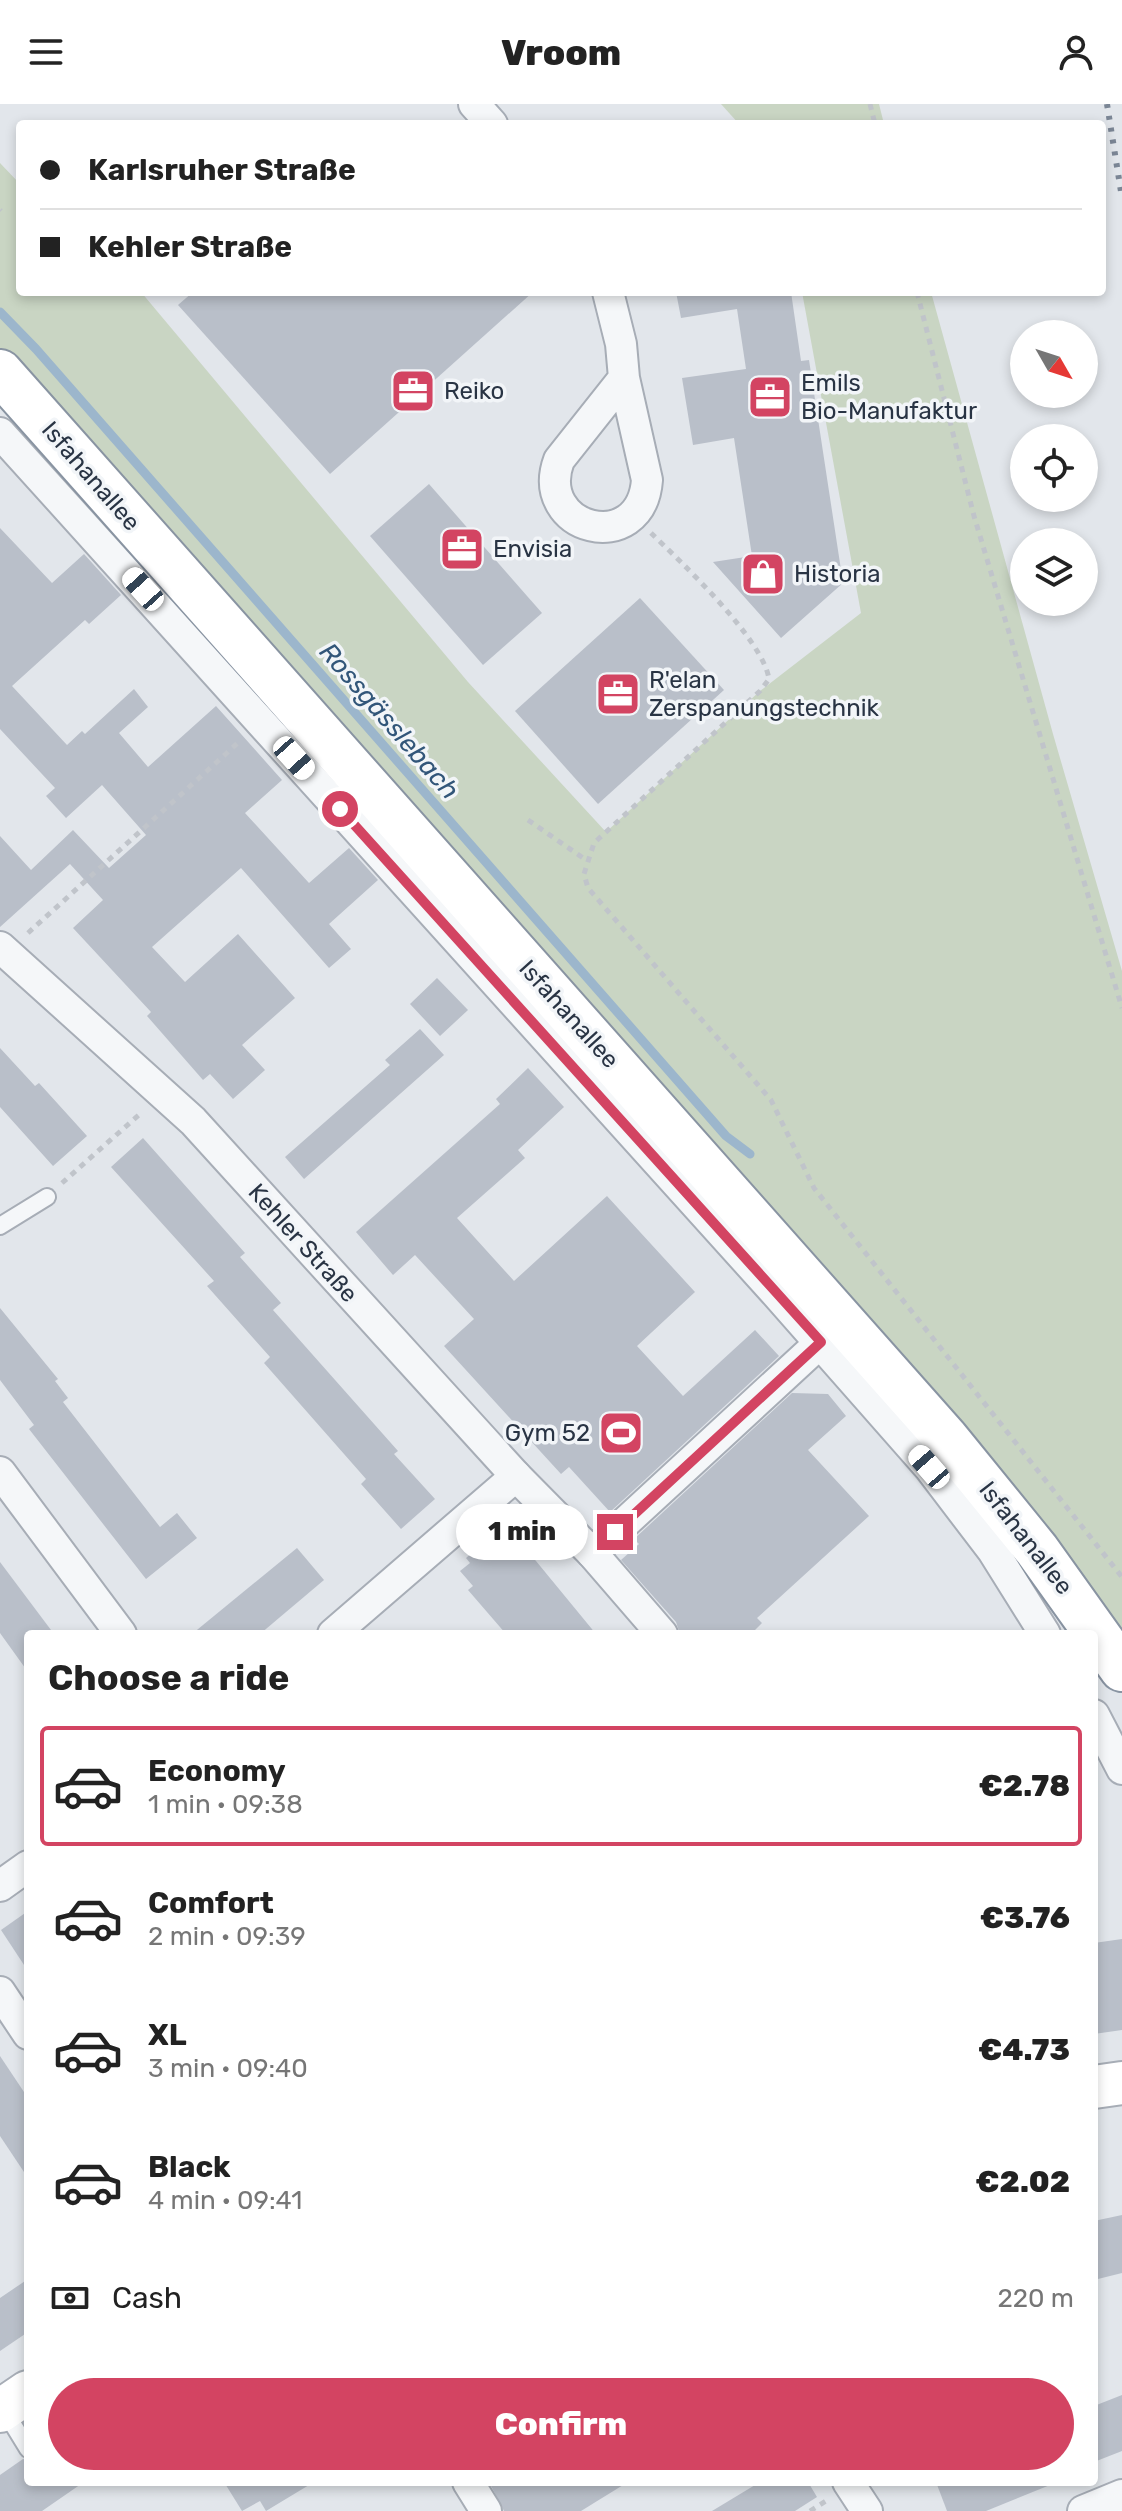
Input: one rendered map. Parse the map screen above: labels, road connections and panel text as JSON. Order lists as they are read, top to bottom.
{
  "streets": {
    "highway": ["Isfahanallee"],
    "street": ["Kehler Straße"]
  },
  "water": ["Rossgässlebach"],
  "places": {
    "office": [
      "Reiko",
      "Emils Bio-Manufaktur",
      "Envisia",
      "R'elan Zerspanungstechnik"
    ],
    "shop": ["Historia"],
    "sports": ["Gym 52"]
  },
  "north": "bottom right",
  "page": {
    "header": "Vroom",
    "banner": ["Karlsruher Straße", "Kehler Straße"],
    "bubble": "1 min",
    "heading": "Choose a ride",
    "list": [
      {
        "name": "Economy",
        "note": "1 min · 09:38",
        "value": "€2.78"
      },
      {
        "name": "Comfort",
        "note": "2 min · 09:39",
        "value": "€3.76"
      },
      {
        "name": "XL",
        "note": "3 min · 09:40",
        "value": "€4.73"
      },
      {
        "name": "Black",
        "note": "4 min · 09:41",
        "value": "€2.02"
      }
    ],
    "pay": ["Cash", "220 m"],
    "buttons": "Confirm"
  }
}
